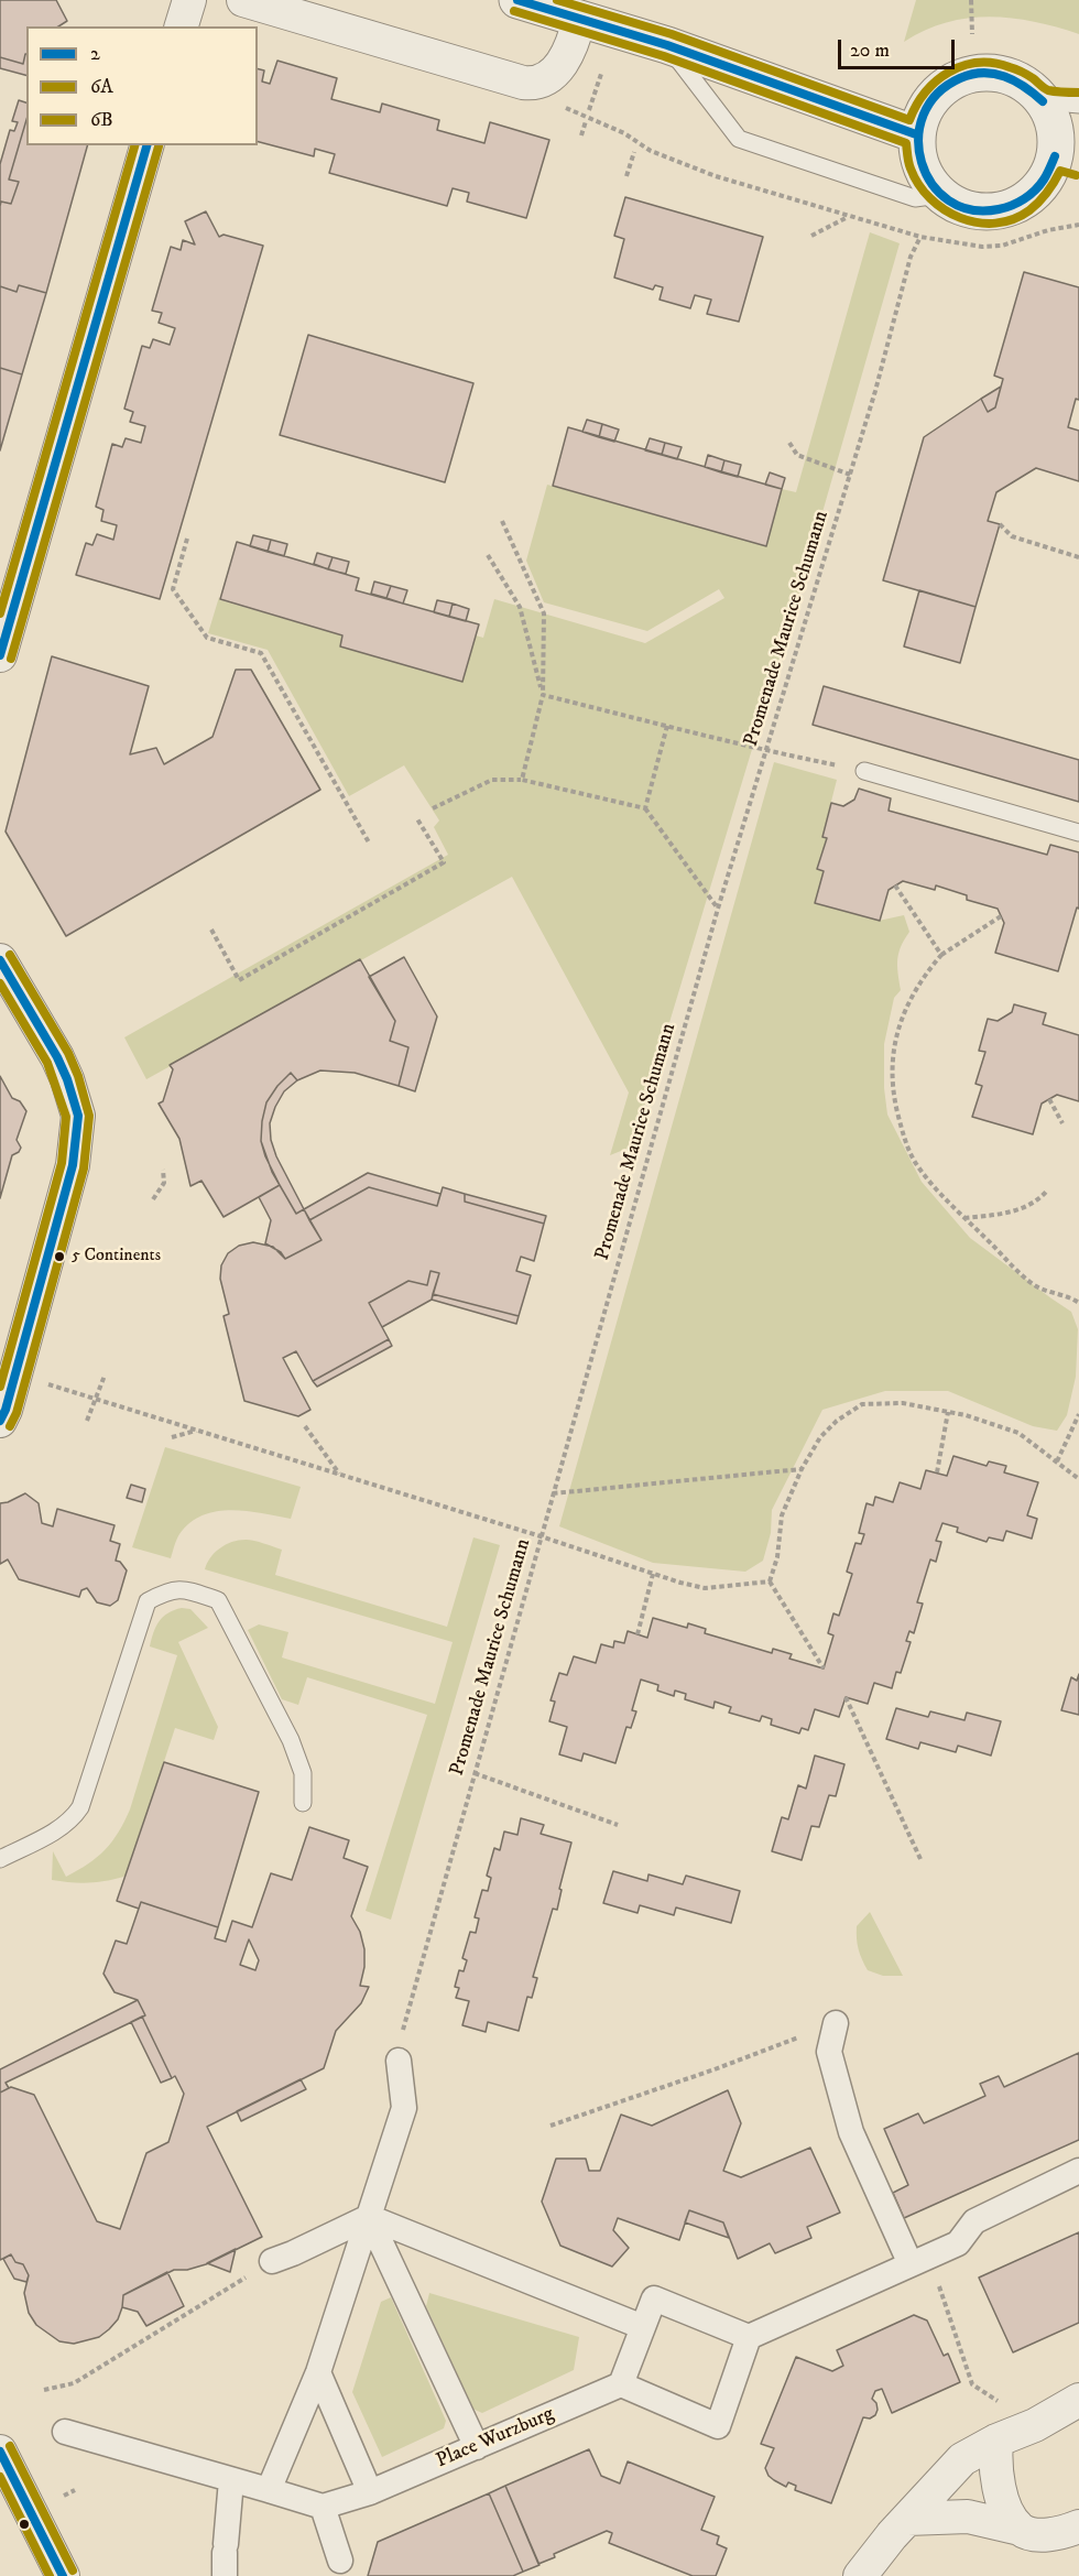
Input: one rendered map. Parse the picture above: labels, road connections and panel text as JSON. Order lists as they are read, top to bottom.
{
  "streets": {
    "street": ["Place Wurzburg"],
    "path": ["Promenade Maurice Schumann"]
  },
  "places": ["5 Continents"],
  "lines": ["transit line 2", "transit line 6B", "transit line 6A"],
  "legend": ["2", "6A", "6B"],
  "scale_bar": "20 m"
}
